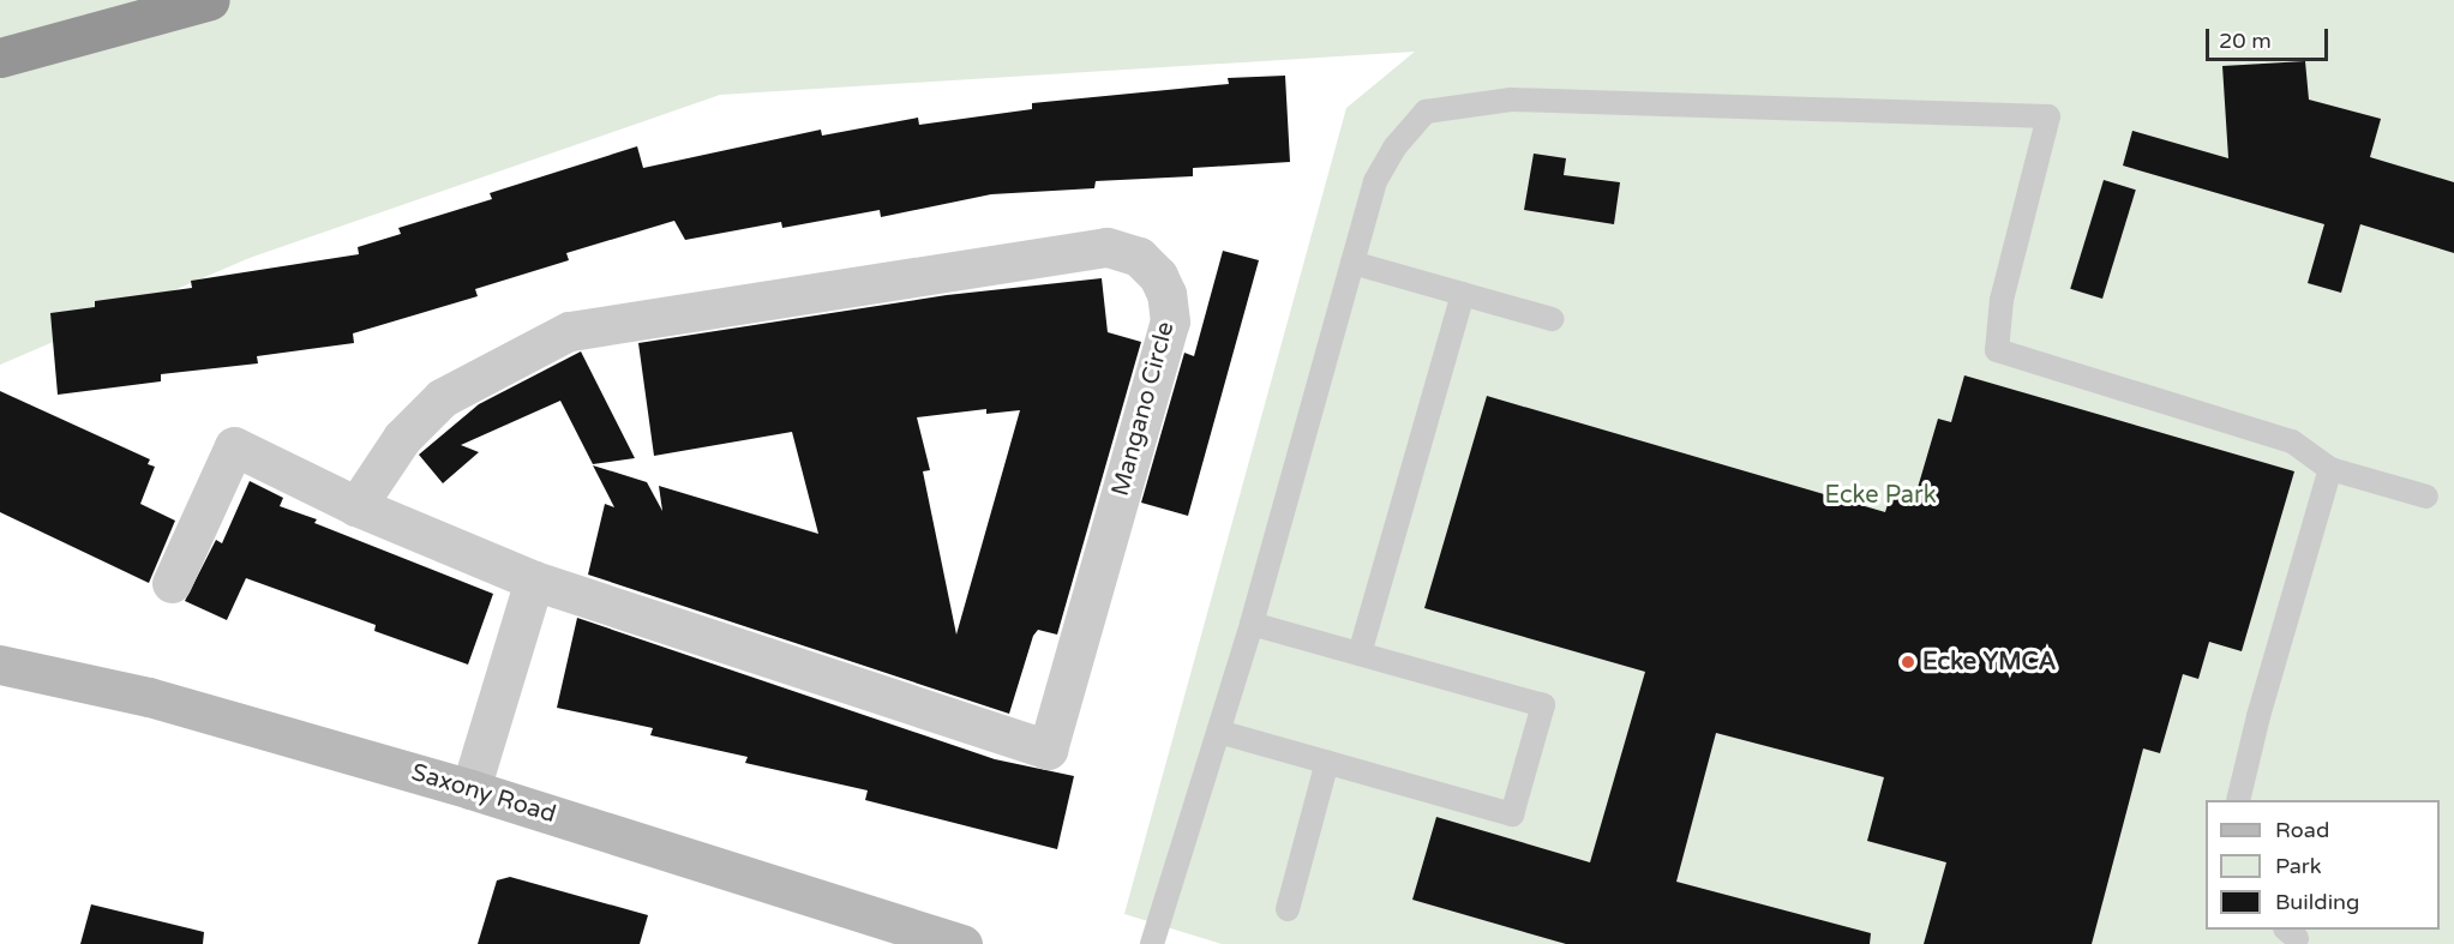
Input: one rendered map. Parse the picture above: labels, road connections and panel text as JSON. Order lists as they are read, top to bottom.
{
  "streets": {
    "street": ["Mangano Circle", "Saxony Road"]
  },
  "parks": ["Ecke Park"],
  "places": ["Ecke YMCA"],
  "legend": ["Road", "Park", "Building"],
  "scale_bar": "20 m"
}
